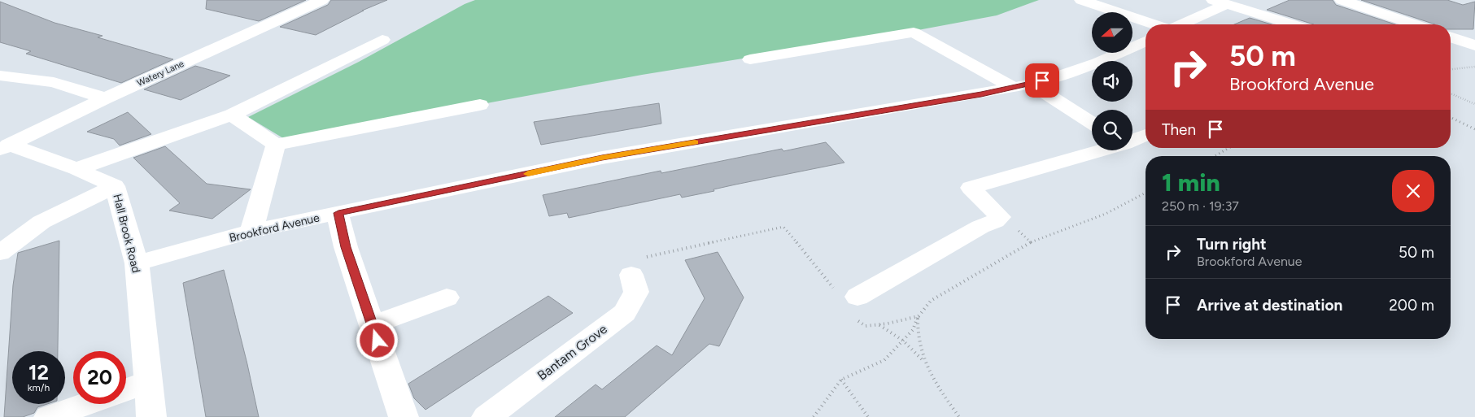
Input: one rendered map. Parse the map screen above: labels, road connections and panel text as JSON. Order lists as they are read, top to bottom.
{
  "streets": {
    "street": [
      "Watery Lane",
      "Brookford Avenue",
      "Hall Brook Road",
      "Bantam Grove"
    ]
  },
  "crossings": [
    ["Watery Lane", "Hall Brook Road"],
    ["Brookford Avenue", "Hall Brook Road"]
  ],
  "north": "left",
  "page": {
    "turn": ["50 m", "Brookford Avenue"],
    "then": "Then",
    "heading": ["1 min", "250 m · 19:37"],
    "list": [
      {
        "name": "Turn right",
        "note": "Brookford Avenue",
        "value": "50 m"
      },
      {
        "name": "Arrive at destination",
        "value": "200 m"
      }
    ],
    "speed": "12 km/h",
    "limit": "20"
  }
}
